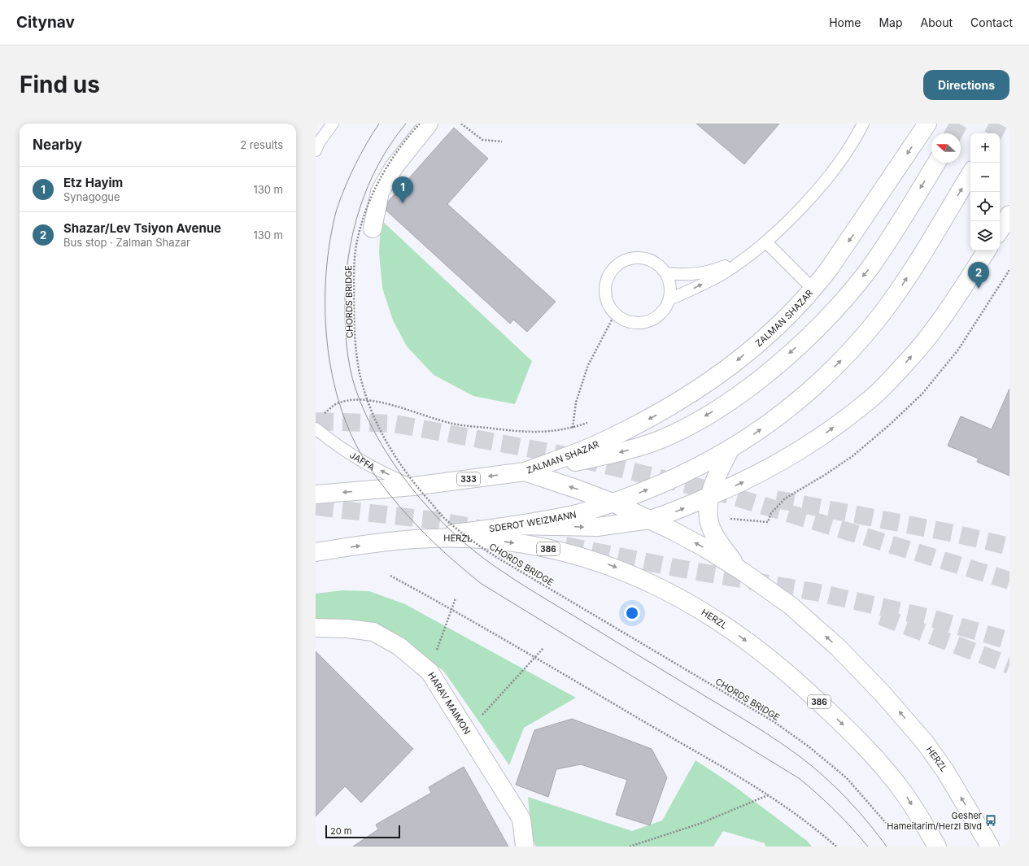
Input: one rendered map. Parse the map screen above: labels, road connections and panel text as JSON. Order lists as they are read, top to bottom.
{
  "streets": {
    "main road": [
      "ZALMAN SHAZAR",
      "333",
      "SDEROT WEIZMANN",
      "HERZL",
      "386",
      "HARAV MAIMON"
    ],
    "lane": ["JAFFA"],
    "path": ["CHORDS BRIDGE"]
  },
  "crossings": [
    ["ZALMAN SHAZAR", "333"],
    ["ZALMAN SHAZAR", "HERZL"],
    ["JAFFA", "333"],
    ["333", "HERZL"],
    ["SDEROT WEIZMANN", "HERZL"]
  ],
  "one_way": ["JAFFA"],
  "places": {
    "bus stop": ["Gesher Hameitarim/Herzl Blvd"]
  },
  "scale_bar": "20 m",
  "north": "left",
  "page": {
    "header": "Citynav",
    "nav": [
      "Home",
      "Map",
      "About",
      "Contact"
    ],
    "buttons": "Directions",
    "title": "Find us",
    "heading": ["Nearby", "2 results"],
    "map_buttons": ["+", "−"],
    "list": [
      {
        "mark": "1",
        "name": "Etz Hayim",
        "note": "Synagogue",
        "value": "130 m"
      },
      {
        "mark": "2",
        "name": "Shazar/Lev Tsiyon Avenue",
        "note": "Bus stop · Zalman Shazar",
        "value": "130 m"
      }
    ],
    "pins": ["1", "2"],
    "scale": "20 m"
  }
}
